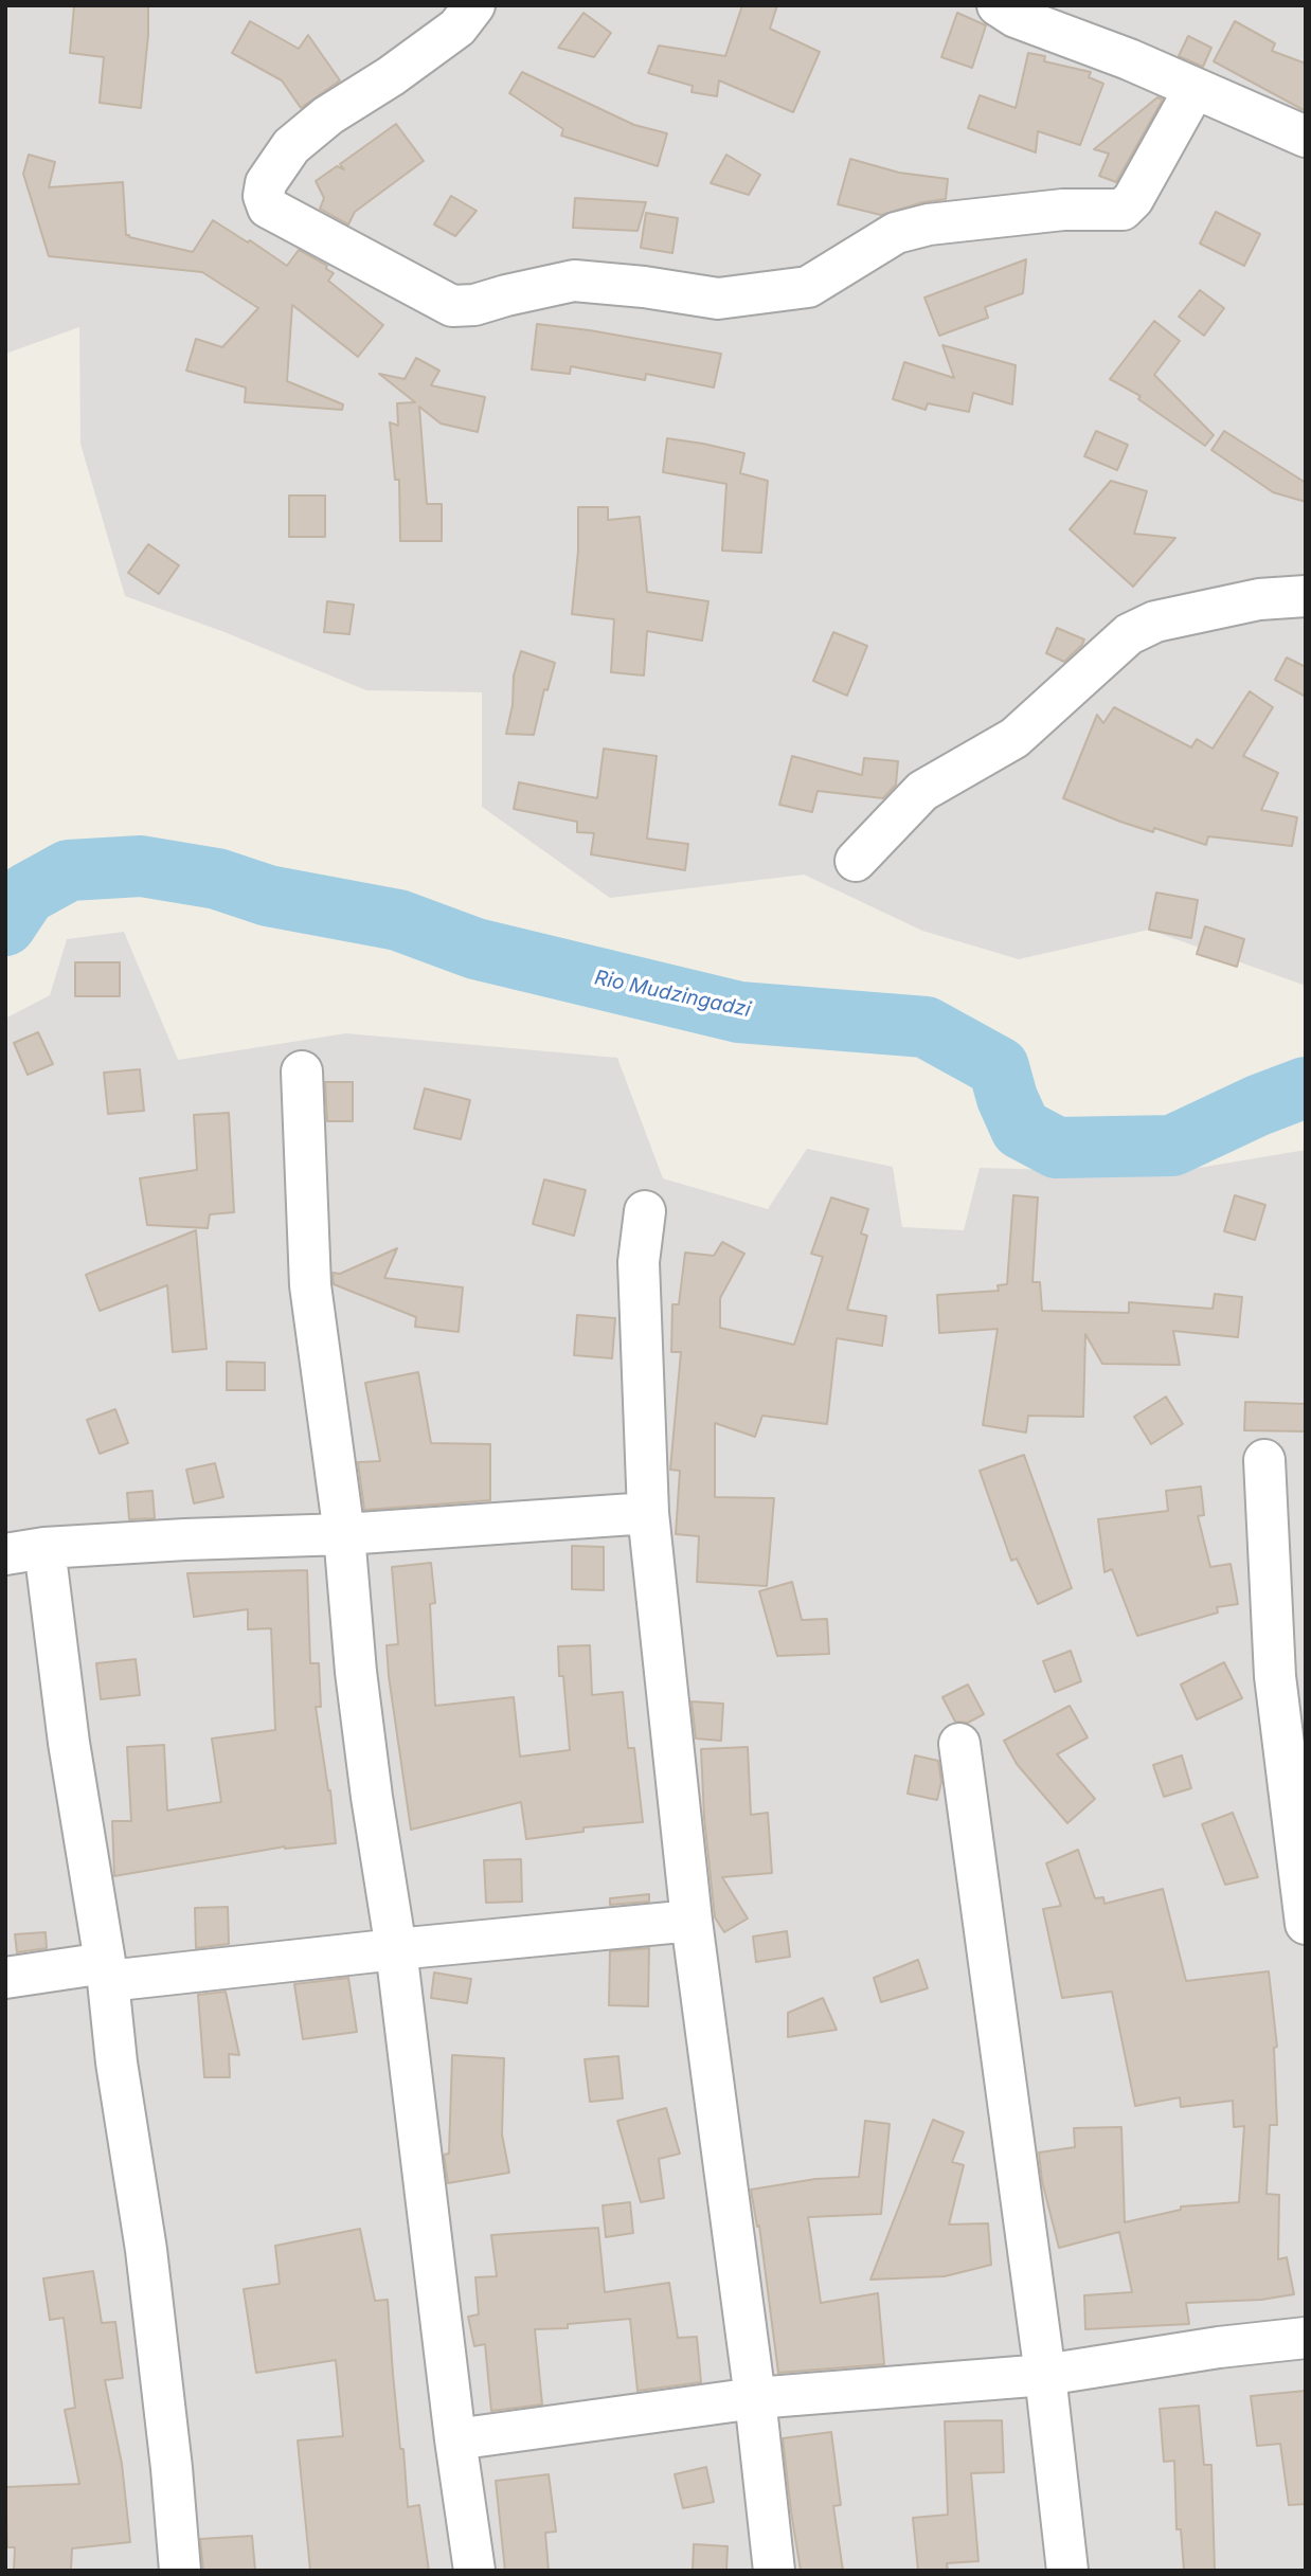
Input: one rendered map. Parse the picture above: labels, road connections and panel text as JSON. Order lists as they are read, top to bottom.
{
  "water": ["Rio Mudzingadzi"]
}
